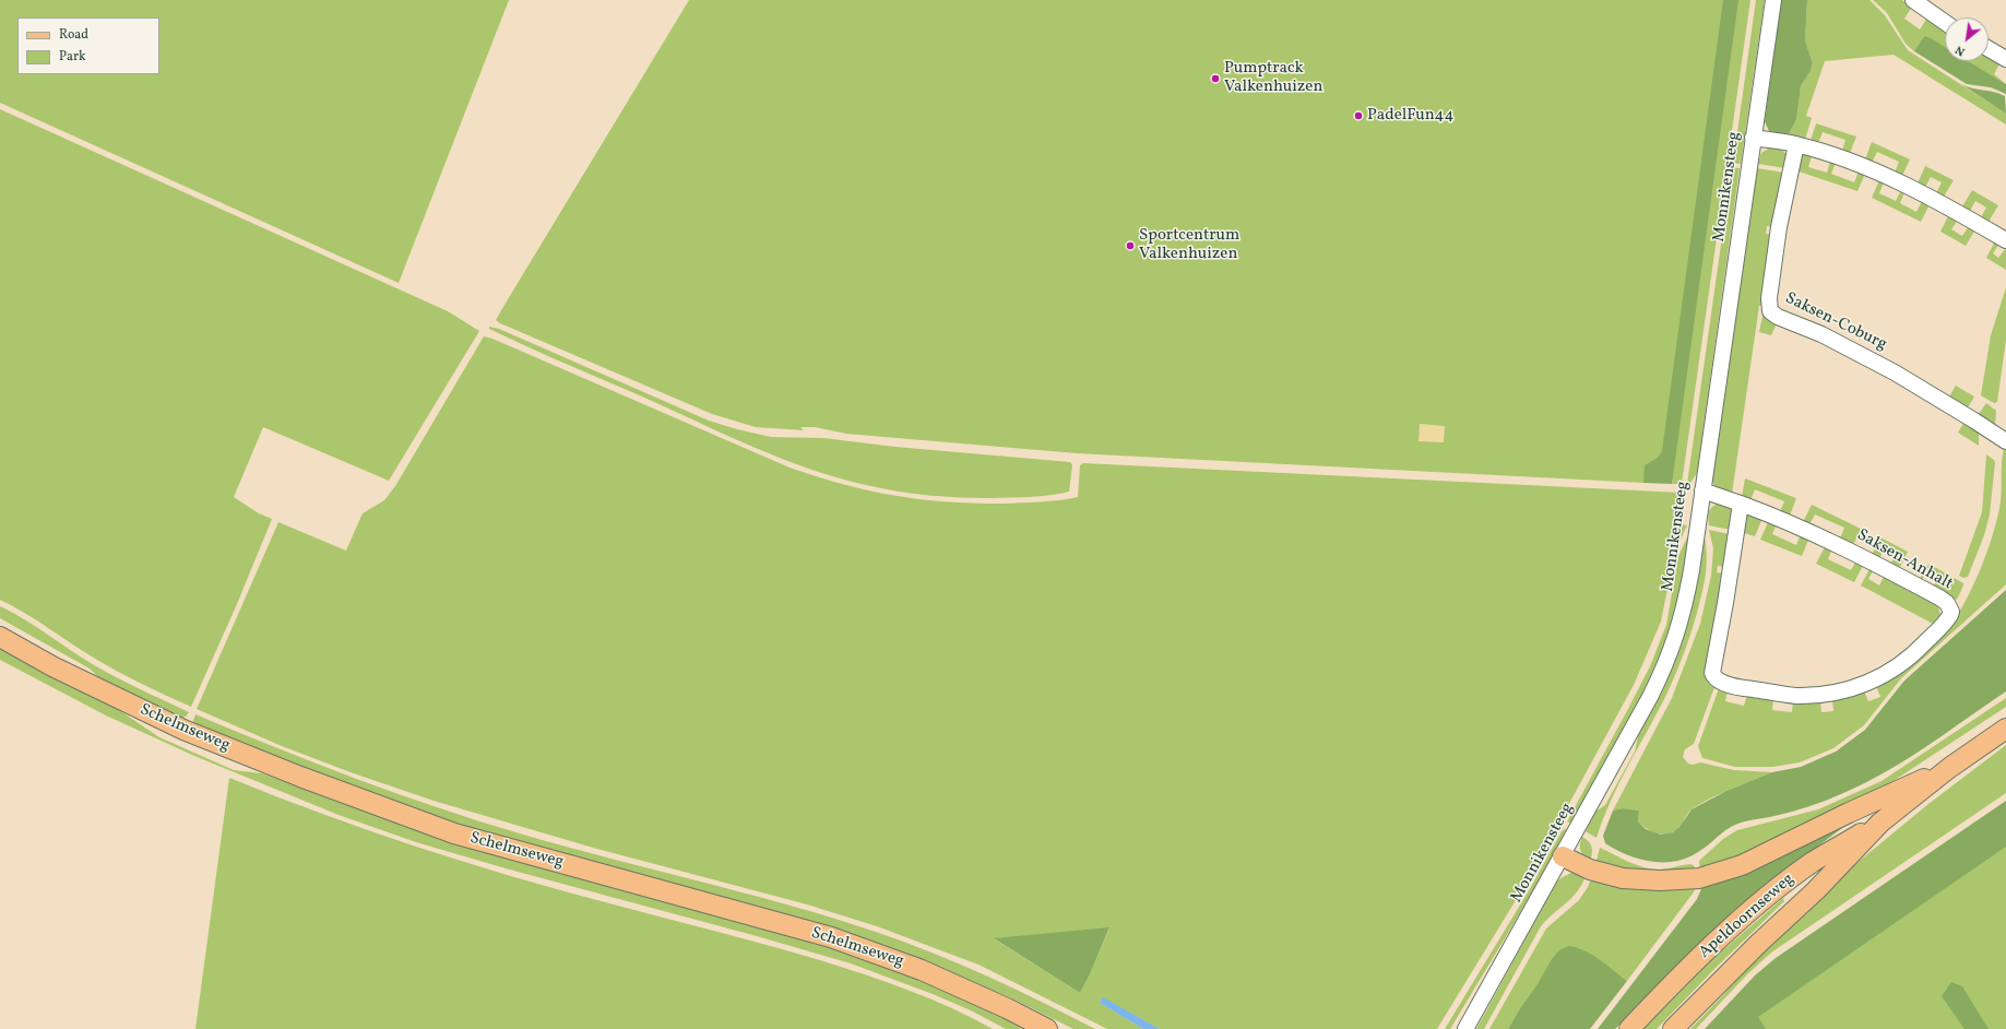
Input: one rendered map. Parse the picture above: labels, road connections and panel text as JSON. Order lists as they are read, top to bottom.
{
  "streets": {
    "main road": ["Schelmseweg", "Apeldoornseweg"],
    "street": ["Monnikensteeg", "Saksen-Coburg", "Saksen-Anhalt"]
  },
  "crossings": [
    ["Monnikensteeg", "Saksen-Anhalt"]
  ],
  "places": ["Pumptrack Valkenhuizen", "PadelFun44", "Sportcentrum Valkenhuizen"],
  "legend": ["Road", "Park"],
  "north": "bottom left"
}
